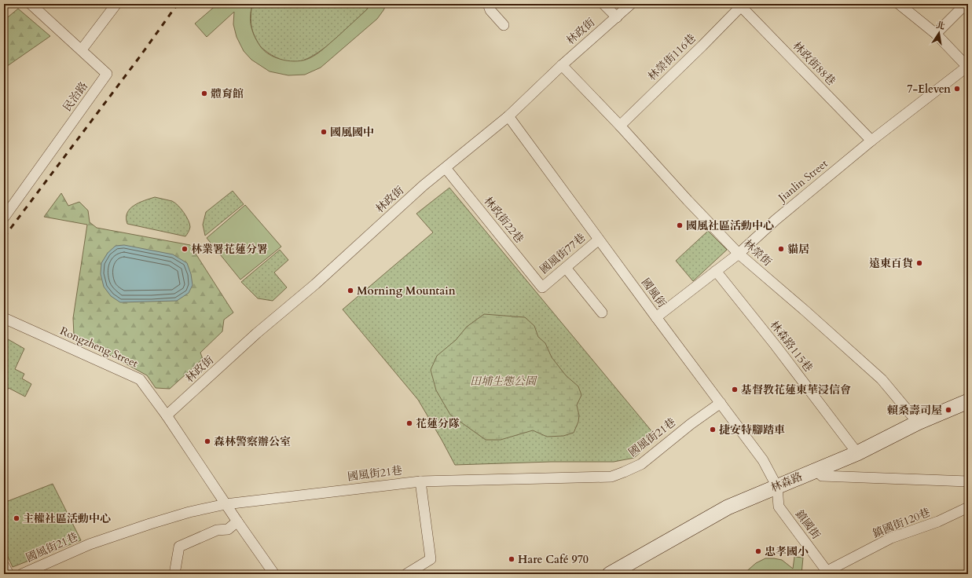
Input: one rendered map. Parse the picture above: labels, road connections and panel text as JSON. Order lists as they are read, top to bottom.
{
  "streets": {
    "street": [
      "林政街",
      "林榮街116巷",
      "林政街88巷",
      "民治路",
      "Jianlin Street",
      "林政街22巷",
      "林榮街",
      "國風街77巷",
      "國風街",
      "林森路115巷",
      "Rongzheng Street",
      "國風街21巷",
      "林森路",
      "鎮國街120巷",
      "鎮國街"
    ]
  },
  "crossings": [
    ["林政街", "林政街22巷"],
    ["林政街", "林榮街"],
    ["林政街", "國風街"],
    ["林政街", "Rongzheng Street"],
    ["林榮街116巷", "林政街88巷"],
    ["林榮街116巷", "林榮街"],
    ["林政街88巷", "Jianlin Street"],
    ["Jianlin Street", "林榮街"],
    ["Jianlin Street", "國風街"],
    ["Jianlin Street", "林森路115巷"],
    ["林政街22巷", "國風街77巷"],
    ["林榮街", "林森路"],
    ["國風街77巷", "國風街"],
    ["國風街", "國風街21巷"],
    ["國風街", "林森路"],
    ["國風街", "鎮國街"],
    ["林森路115巷", "林森路"],
    ["Rongzheng Street", "國風街21巷"],
    ["林森路", "鎮國街"],
    ["鎮國街120巷", "鎮國街"]
  ],
  "parks": ["田埔生態公園"],
  "places": [
    "7-Eleven",
    "體育館",
    "國風國中",
    "國風社區活動中心",
    "林業署花蓮分署",
    "貓居",
    "遠東百貨",
    "Morning Mountain",
    "基督教花蓮東華浸信會",
    "賴桑壽司屋",
    "花蓮分隊",
    "捷安特腳踏車",
    "森林警察辦公室",
    "主權社區活動中心",
    "忠孝國小",
    "Hare Café 970"
  ],
  "north": "top"
}
